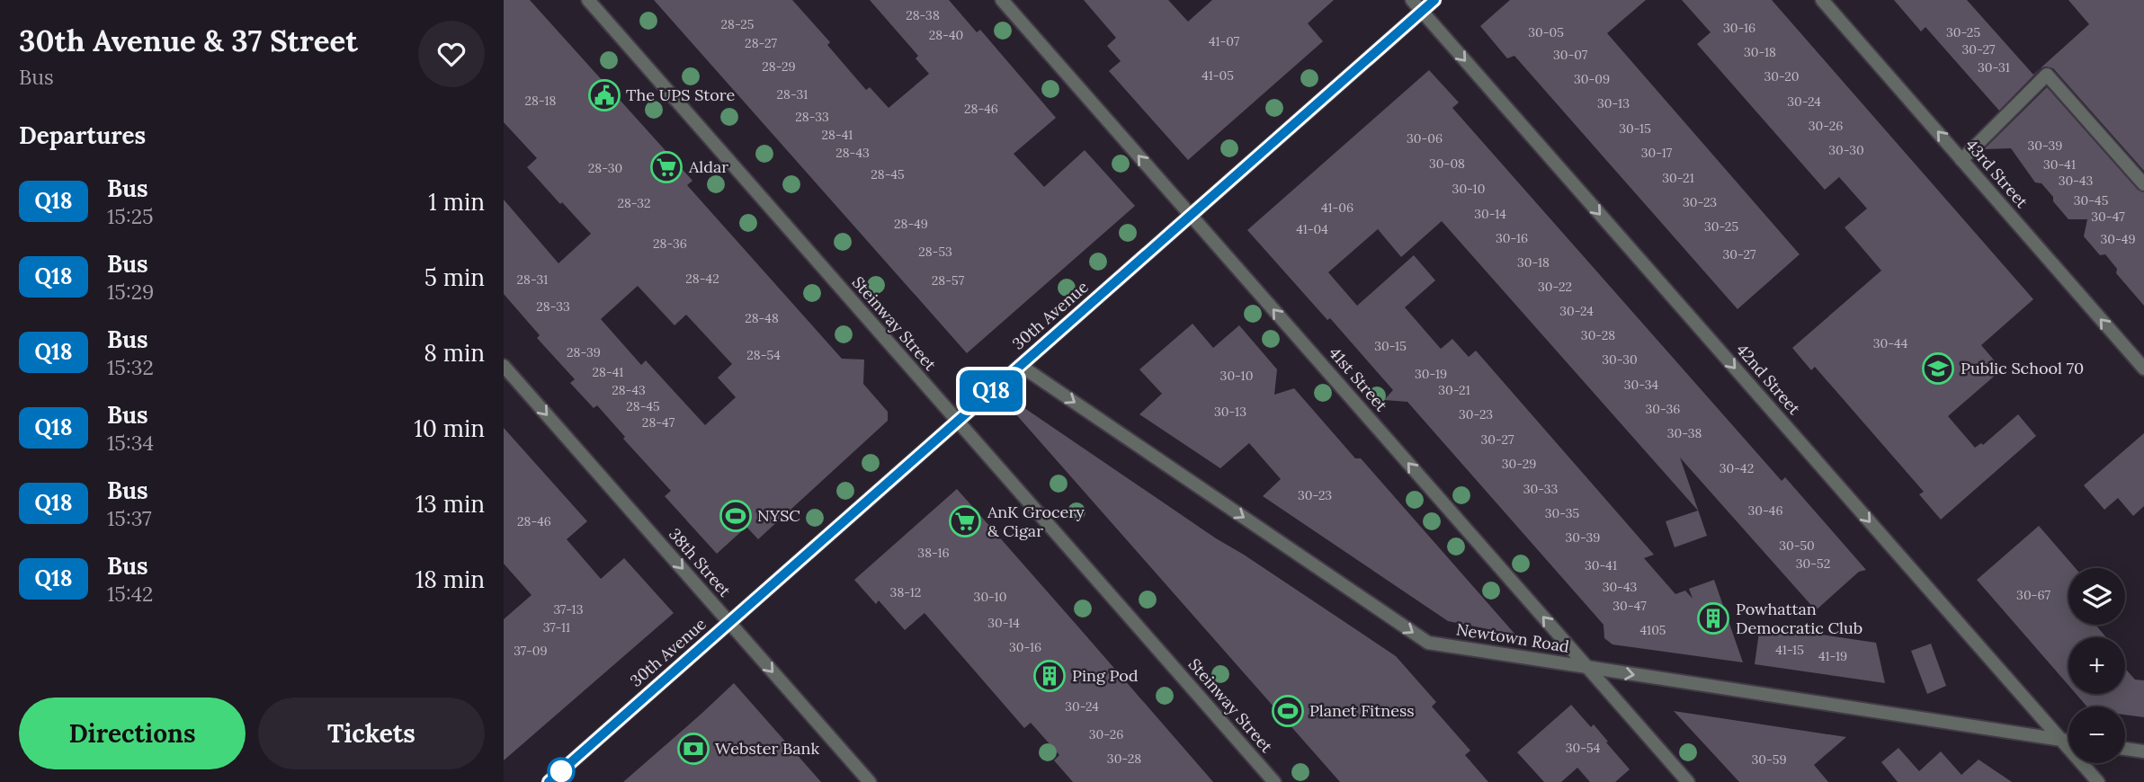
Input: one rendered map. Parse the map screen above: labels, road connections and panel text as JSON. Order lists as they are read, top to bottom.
{
  "streets": {
    "street": [
      "43rd Street",
      "30th Avenue",
      "Steinway Street",
      "41st Street",
      "42nd Street",
      "38th Street",
      "Newtown Road"
    ]
  },
  "crossings": [
    ["30th Avenue", "Steinway Street"],
    ["30th Avenue", "41st Street"],
    ["30th Avenue", "42nd Street"],
    ["30th Avenue", "38th Street"],
    ["30th Avenue", "Newtown Road"],
    ["41st Street", "Newtown Road"],
    ["42nd Street", "Newtown Road"]
  ],
  "one_way": [
    "43rd Street",
    "41st Street",
    "42nd Street",
    "38th Street",
    "Newtown Road"
  ],
  "places": {
    "public building": ["The UPS Store"],
    "supermarket": ["Aldar", "AnK Grocery & Cigar"],
    "school or university": ["Public School 70"],
    "sports": ["NYSC", "Planet Fitness"],
    "building": ["Powhattan Democratic Club", "Ping Pod"],
    "bank": ["Webster Bank"]
  },
  "lines": ["bus line Q18"],
  "house_numbers": [
    "28-38",
    "28-25",
    "30-16",
    "30-05",
    "30-25",
    "28-40",
    "41-07",
    "28-27",
    "30-27",
    "30-18",
    "30-07",
    "28-29",
    "30-31",
    "41-05",
    "30-20",
    "30-09",
    "28-31",
    "28-18",
    "30-24",
    "30-13",
    "28-46",
    "28-33",
    "30-26",
    "30-15",
    "28-41",
    "30-06",
    "30-39",
    "30-30",
    "28-43",
    "30-17",
    "30-08",
    "30-41",
    "28-30",
    "28-45",
    "30-21",
    "30-43",
    "30-10",
    "30-45",
    "30-23",
    "28-32",
    "41-06",
    "30-14",
    "30-47",
    "28-49",
    "30-25",
    "41-04",
    "30-16",
    "30-49",
    "28-36",
    "28-53",
    "30-27",
    "30-18",
    "28-42",
    "28-31",
    "28-57",
    "30-22",
    "28-33",
    "30-24",
    "28-48",
    "30-28",
    "30-44",
    "30-15",
    "28-39",
    "28-54",
    "30-30",
    "28-41",
    "30-19",
    "30-10",
    "30-34",
    "28-43",
    "30-21",
    "28-45",
    "30-36",
    "30-13",
    "30-23",
    "28-47",
    "30-38",
    "30-27",
    "30-29",
    "30-42",
    "30-33",
    "30-23",
    "30-46",
    "30-35",
    "28-46",
    "30-39",
    "30-50",
    "38-16",
    "30-52",
    "30-41",
    "30-43",
    "38-12",
    "30-67",
    "30-10",
    "30-47",
    "37-13",
    "30-14",
    "37-11",
    "4105",
    "30-16",
    "41-15",
    "37-09",
    "41-19",
    "30-24",
    "30-26",
    "30-54",
    "30-28",
    "30-59"
  ],
  "page": {
    "heading": [
      ["30th Avenue & 37 Street", "Bus"],
      "Departures"
    ],
    "on_map": "Q18",
    "list": [
      {
        "mark": "Q18",
        "name": "Bus",
        "note": "15:25",
        "value": "1 min"
      },
      {
        "mark": "Q18",
        "name": "Bus",
        "note": "15:29",
        "value": "5 min"
      },
      {
        "mark": "Q18",
        "name": "Bus",
        "note": "15:32",
        "value": "8 min"
      },
      {
        "mark": "Q18",
        "name": "Bus",
        "note": "15:34",
        "value": "10 min"
      },
      {
        "mark": "Q18",
        "name": "Bus",
        "note": "15:37",
        "value": "13 min"
      },
      {
        "mark": "Q18",
        "name": "Bus",
        "note": "15:42",
        "value": "18 min"
      }
    ],
    "map_buttons": ["+", "−"],
    "buttons": ["Directions", "Tickets"]
  }
}
